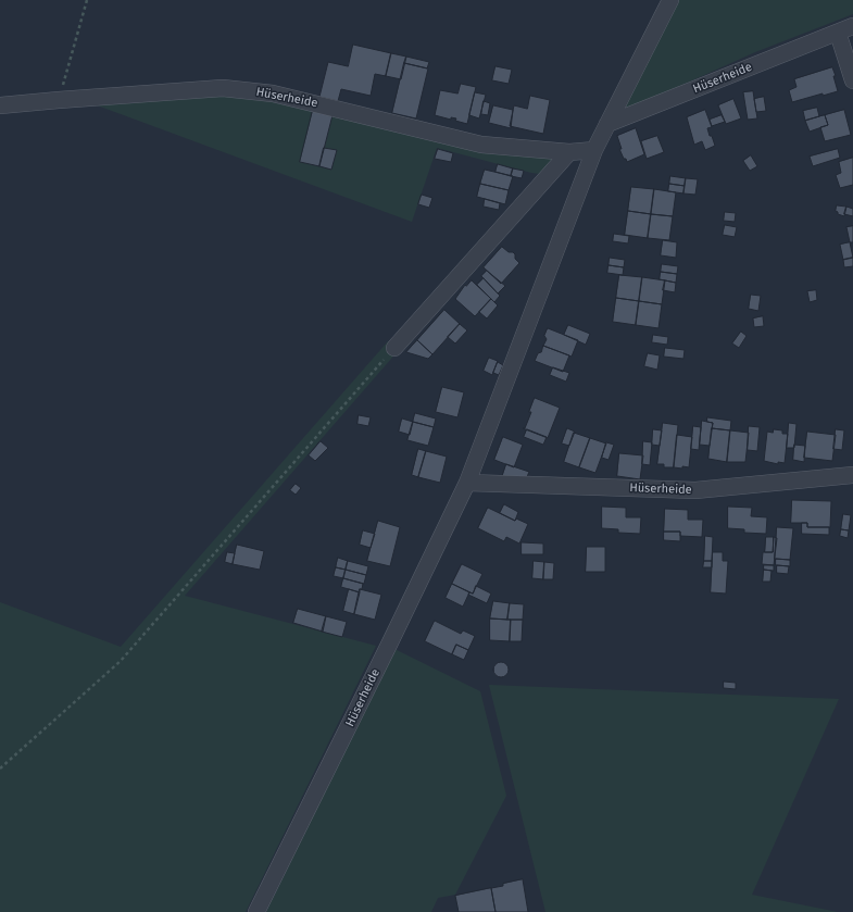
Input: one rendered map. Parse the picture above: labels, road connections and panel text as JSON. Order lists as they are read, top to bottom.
{
  "streets": {
    "street": ["Hüserheide"]
  }
}
